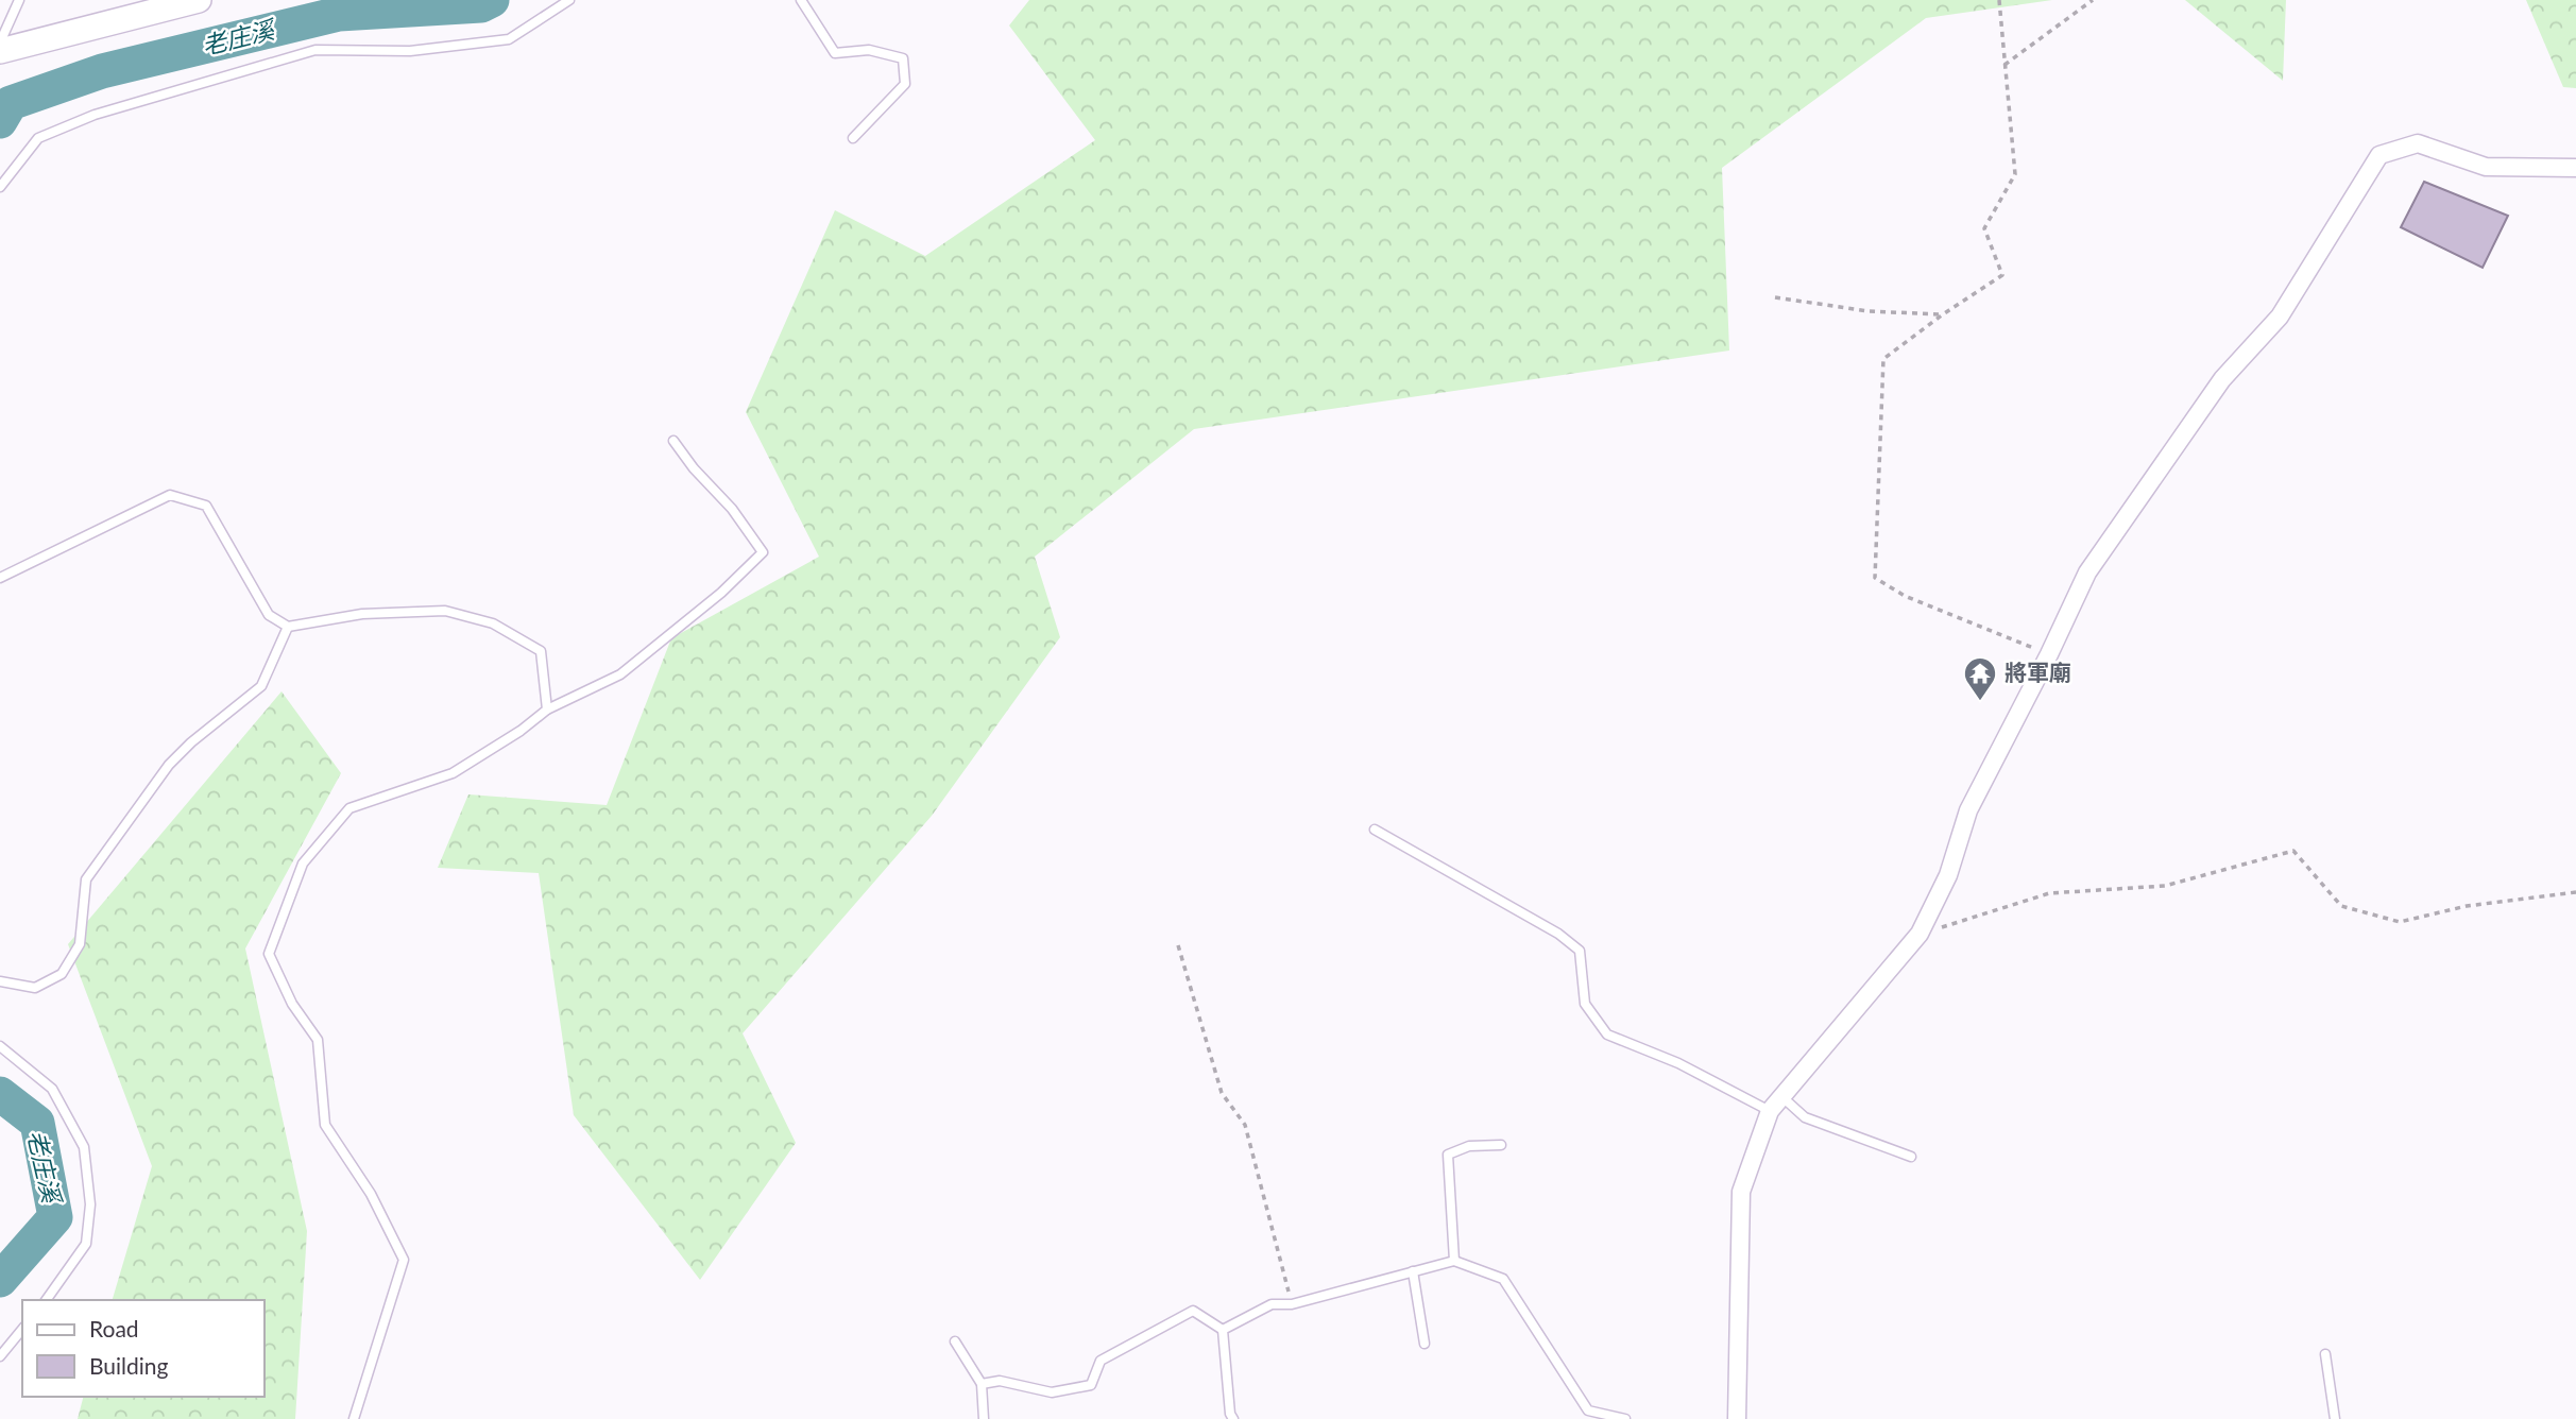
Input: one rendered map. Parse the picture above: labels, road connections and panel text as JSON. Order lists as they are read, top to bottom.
{
  "water": ["老庄溪"],
  "places": {
    "temple": ["將軍廟"]
  },
  "legend": ["Road", "Building"]
}
